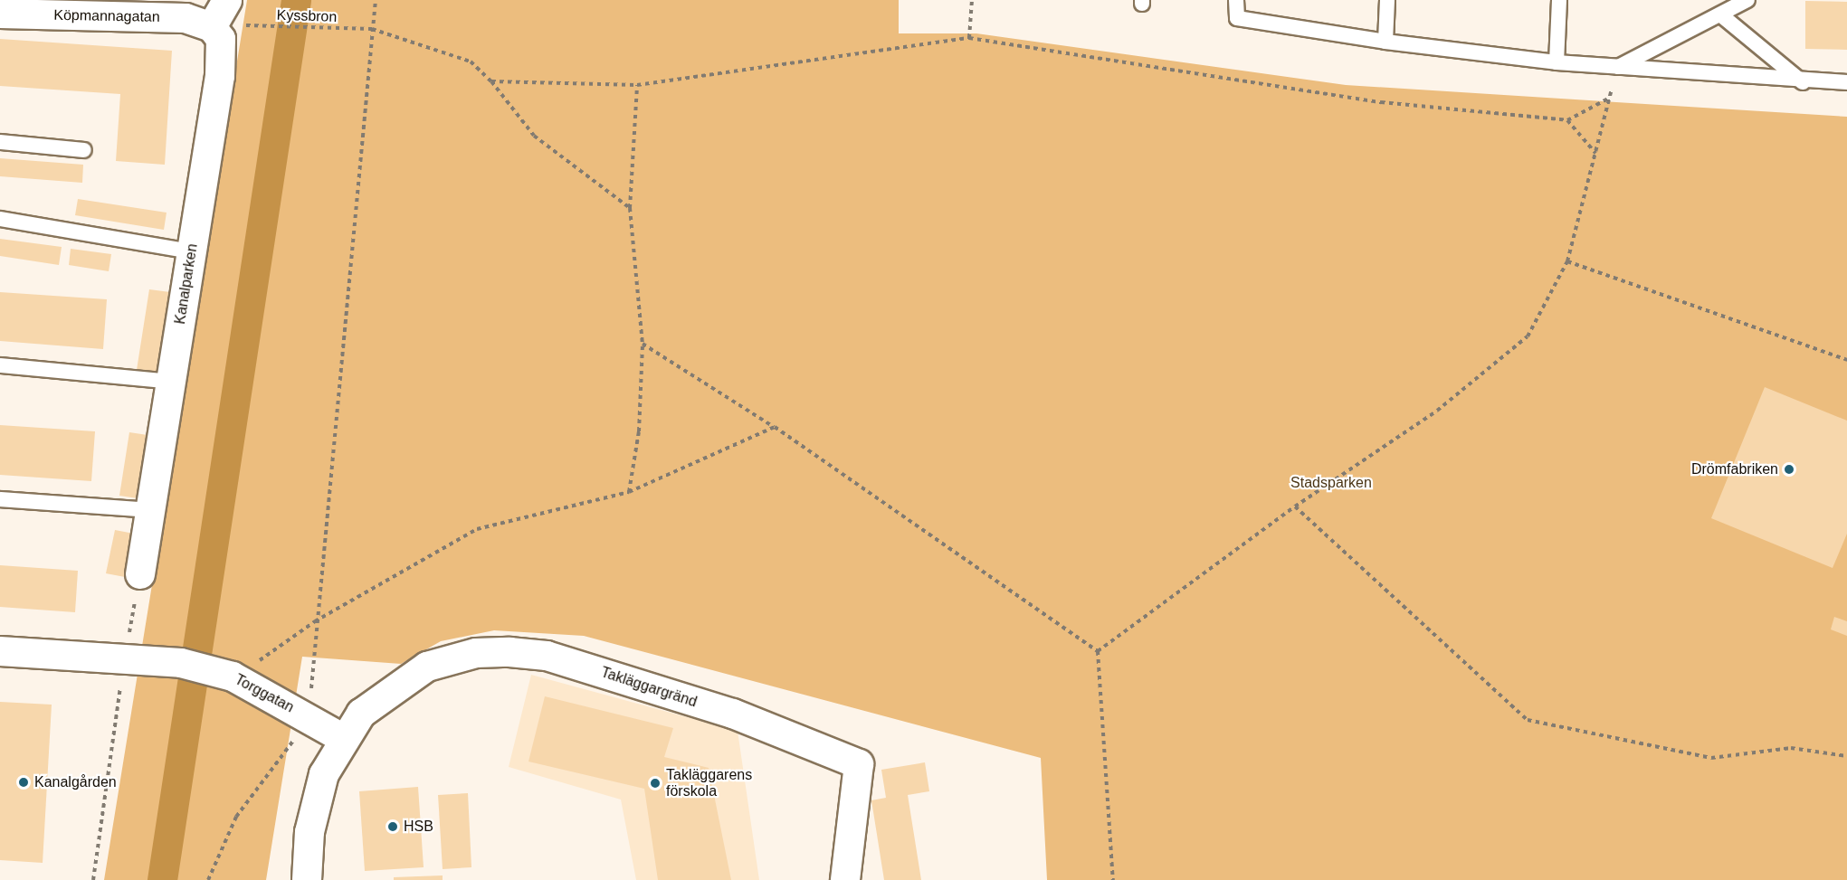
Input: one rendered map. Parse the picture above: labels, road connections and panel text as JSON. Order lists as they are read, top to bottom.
{
  "streets": {
    "street": [
      "Köpmannagatan",
      "Kanalparken",
      "Takläggargränd",
      "Torggatan"
    ],
    "path": ["Kyssbron"]
  },
  "crossings": [
    ["Köpmannagatan", "Kanalparken"],
    ["Takläggargränd", "Torggatan"]
  ],
  "parks": ["Stadsparken"],
  "places": [
    "Drömfabriken",
    "Kanalgården",
    "Takläggarens förskola",
    "HSB"
  ]
}
